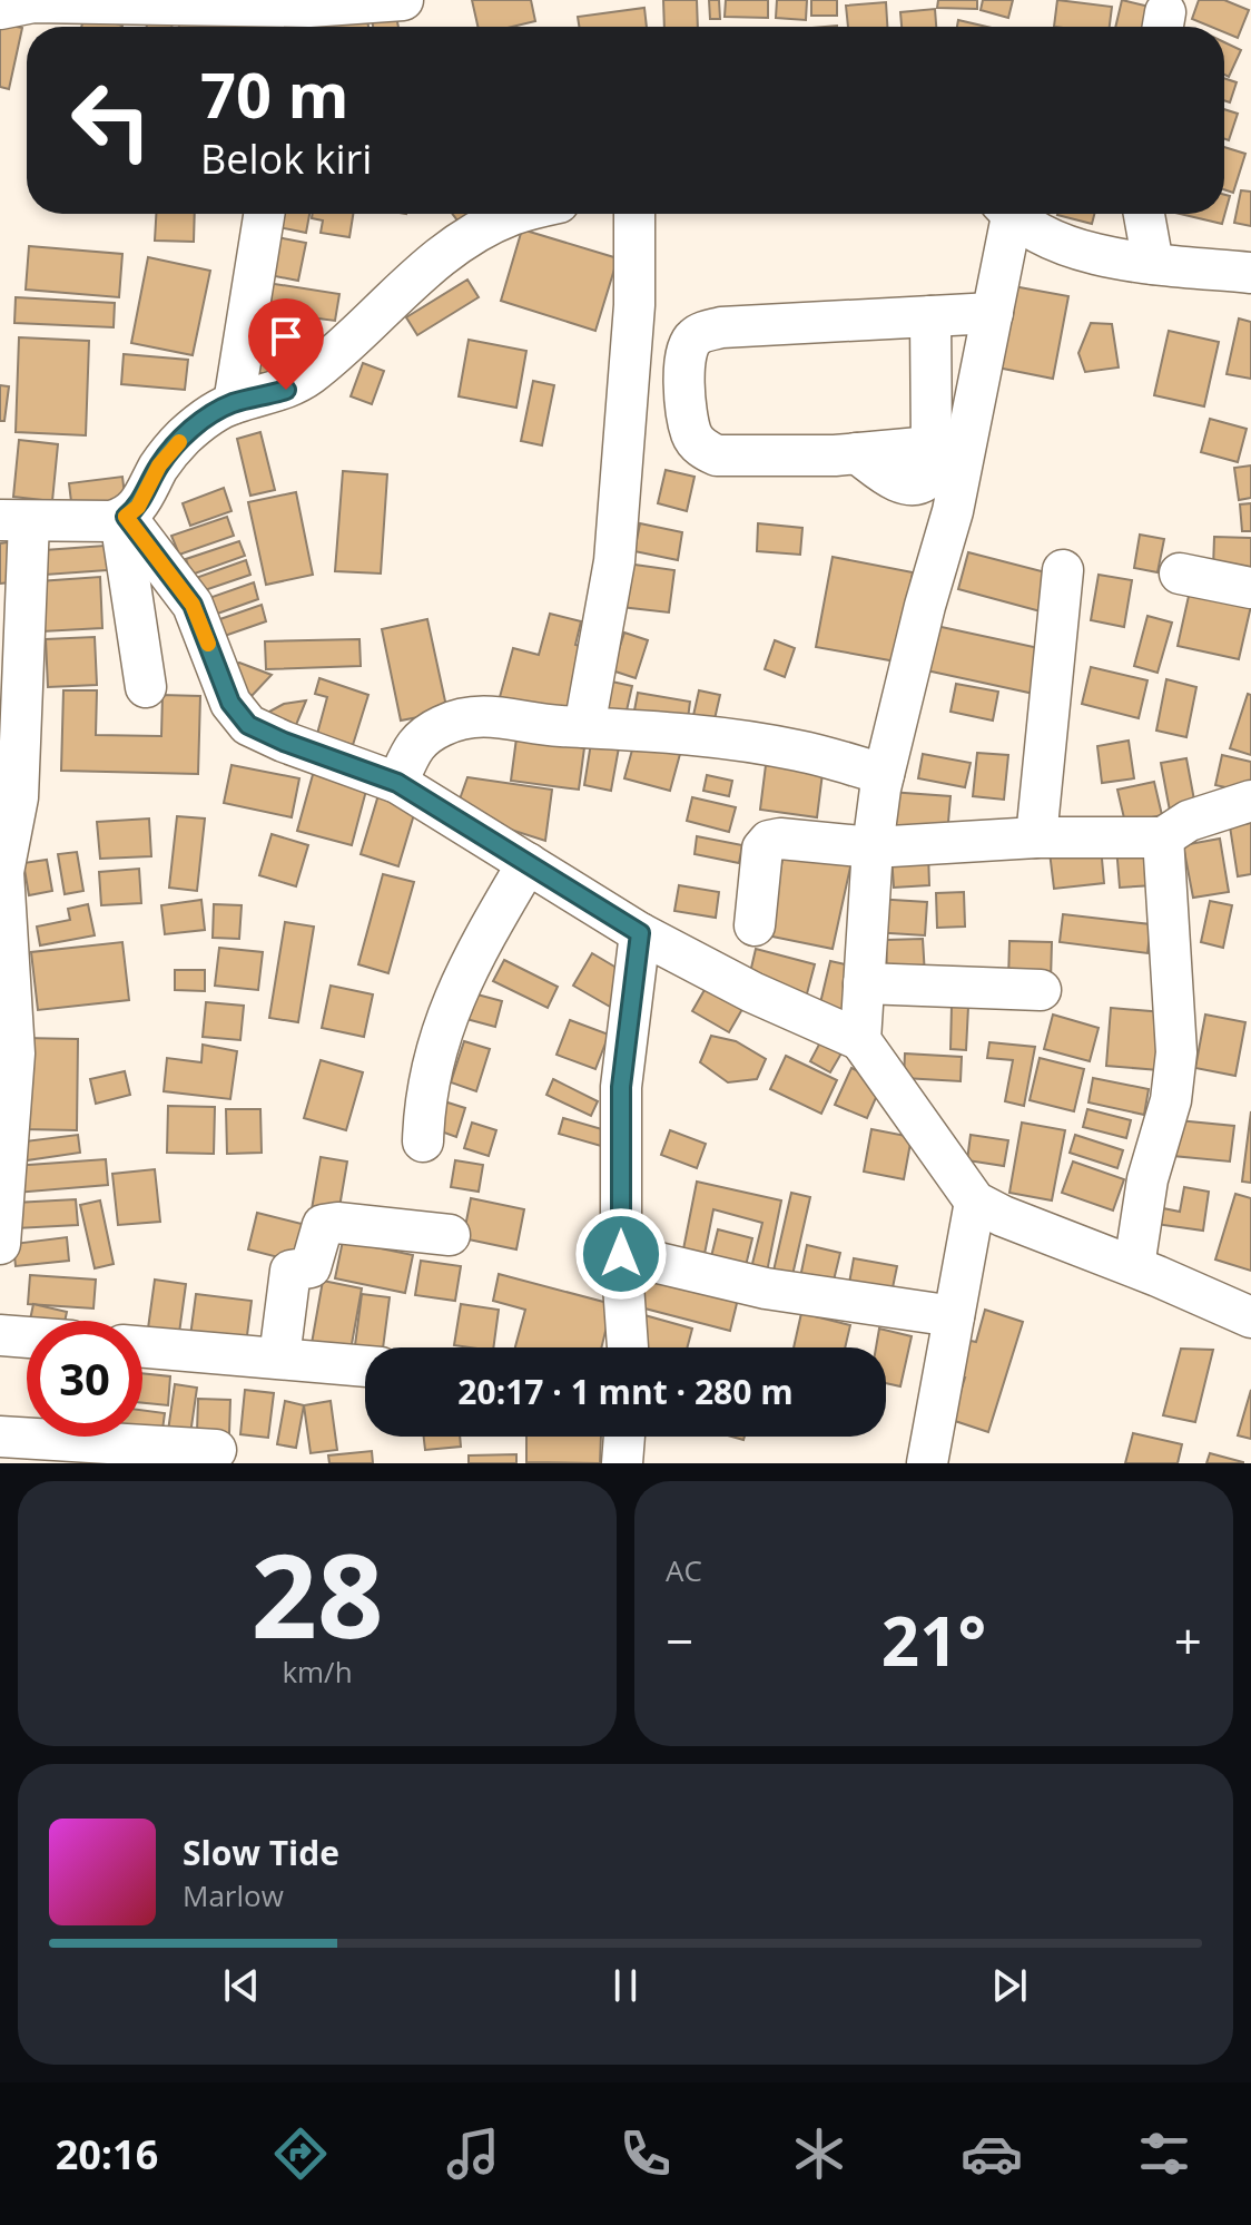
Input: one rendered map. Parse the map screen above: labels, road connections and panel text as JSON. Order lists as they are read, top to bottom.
{
  "page": {
    "turn": ["70 m", "Belok kiri"],
    "limit": "30",
    "trip": "20:17 · 1 mnt · 280 m",
    "tile": [
      ["28", "km/h"],
      "AC"
    ],
    "heat": ["−", "21°", "+"],
    "song": ["Slow Tide", "Marlow"],
    "tabs": "20:16"
  }
}
